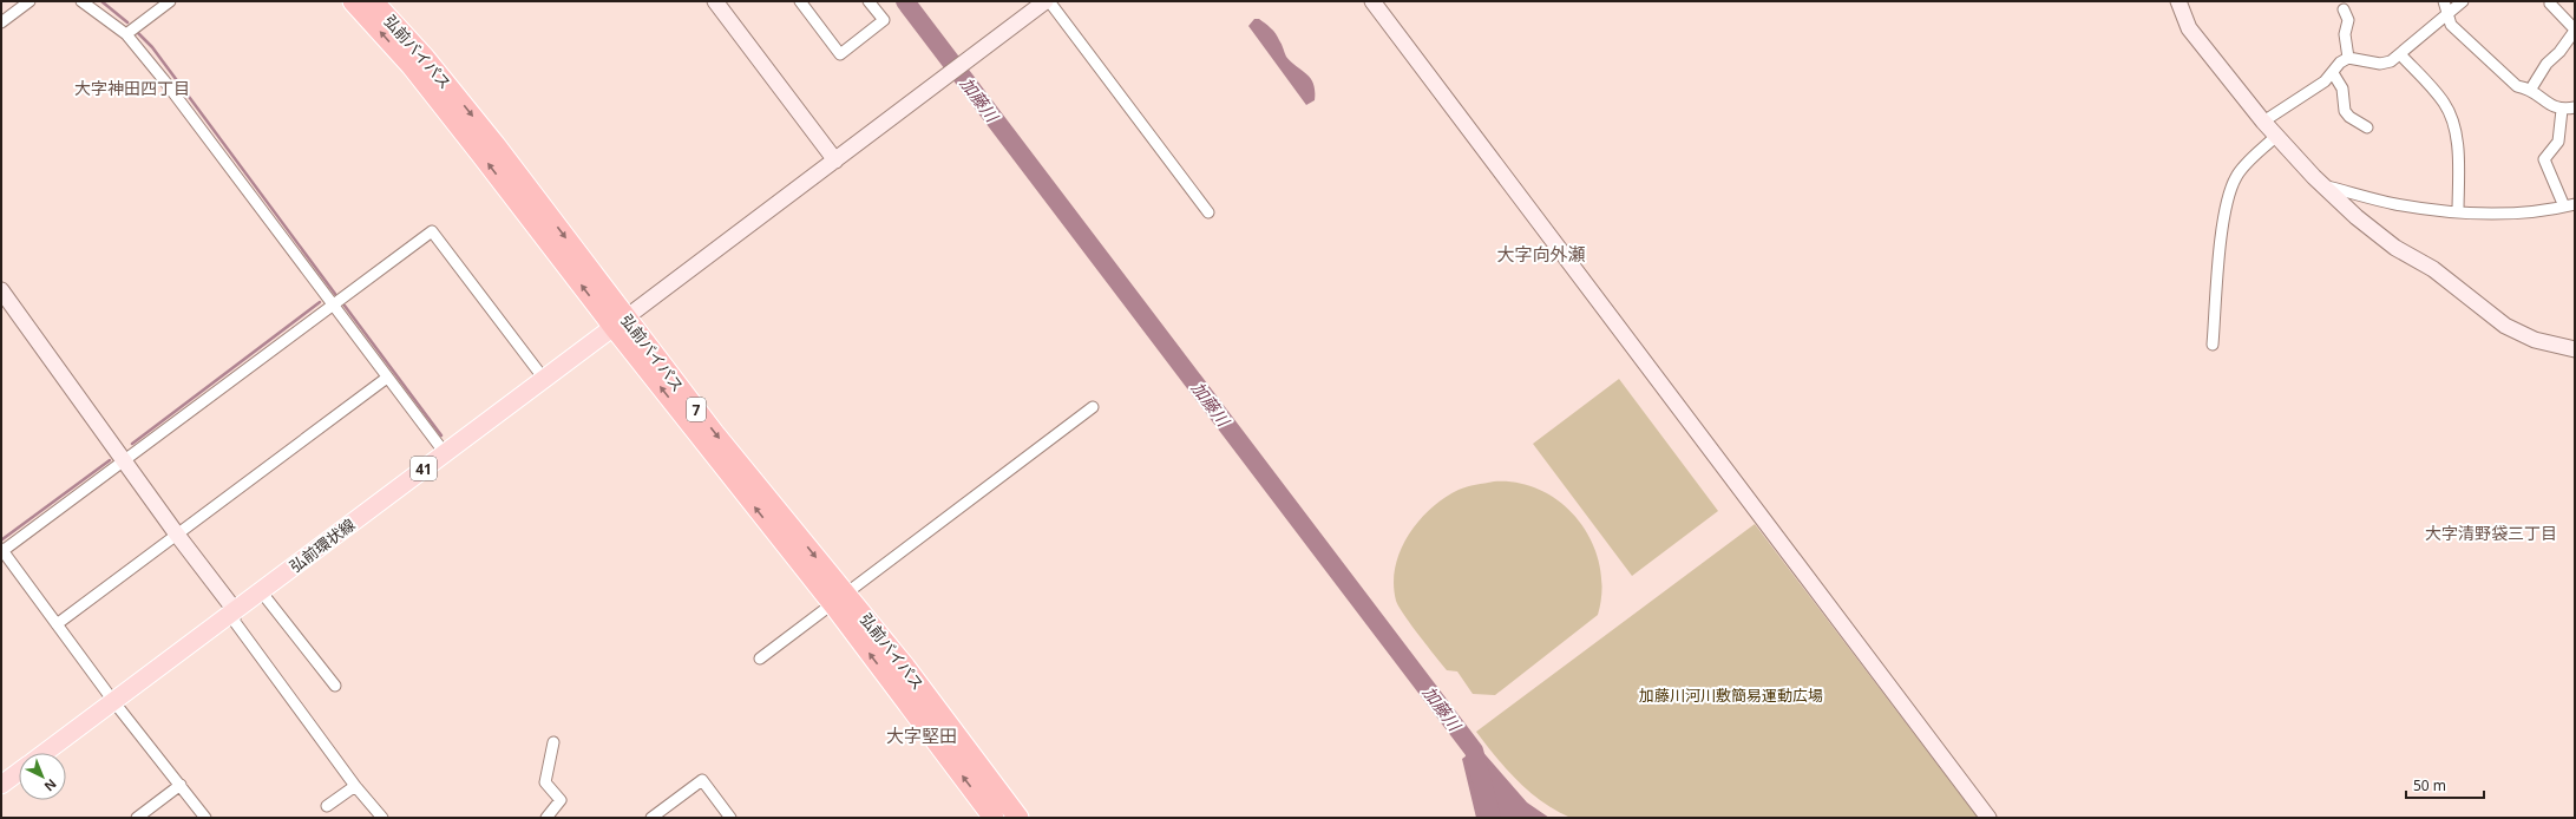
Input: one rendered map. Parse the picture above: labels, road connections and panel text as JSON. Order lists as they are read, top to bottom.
{
  "streets": {
    "highway": ["弘前バイパス", "7"],
    "main road": ["41", "弘前環状線"]
  },
  "crossings": [
    ["弘前バイパス", "弘前環状線"]
  ],
  "districts": [
    "大字神田四丁目",
    "大字向外瀬",
    "大字清野袋三丁目",
    "大字堅田"
  ],
  "water": ["加藤川"],
  "parks": ["加藤川河川敷簡易運動広場"],
  "scale_bar": "50 m",
  "north": "bottom right"
}
